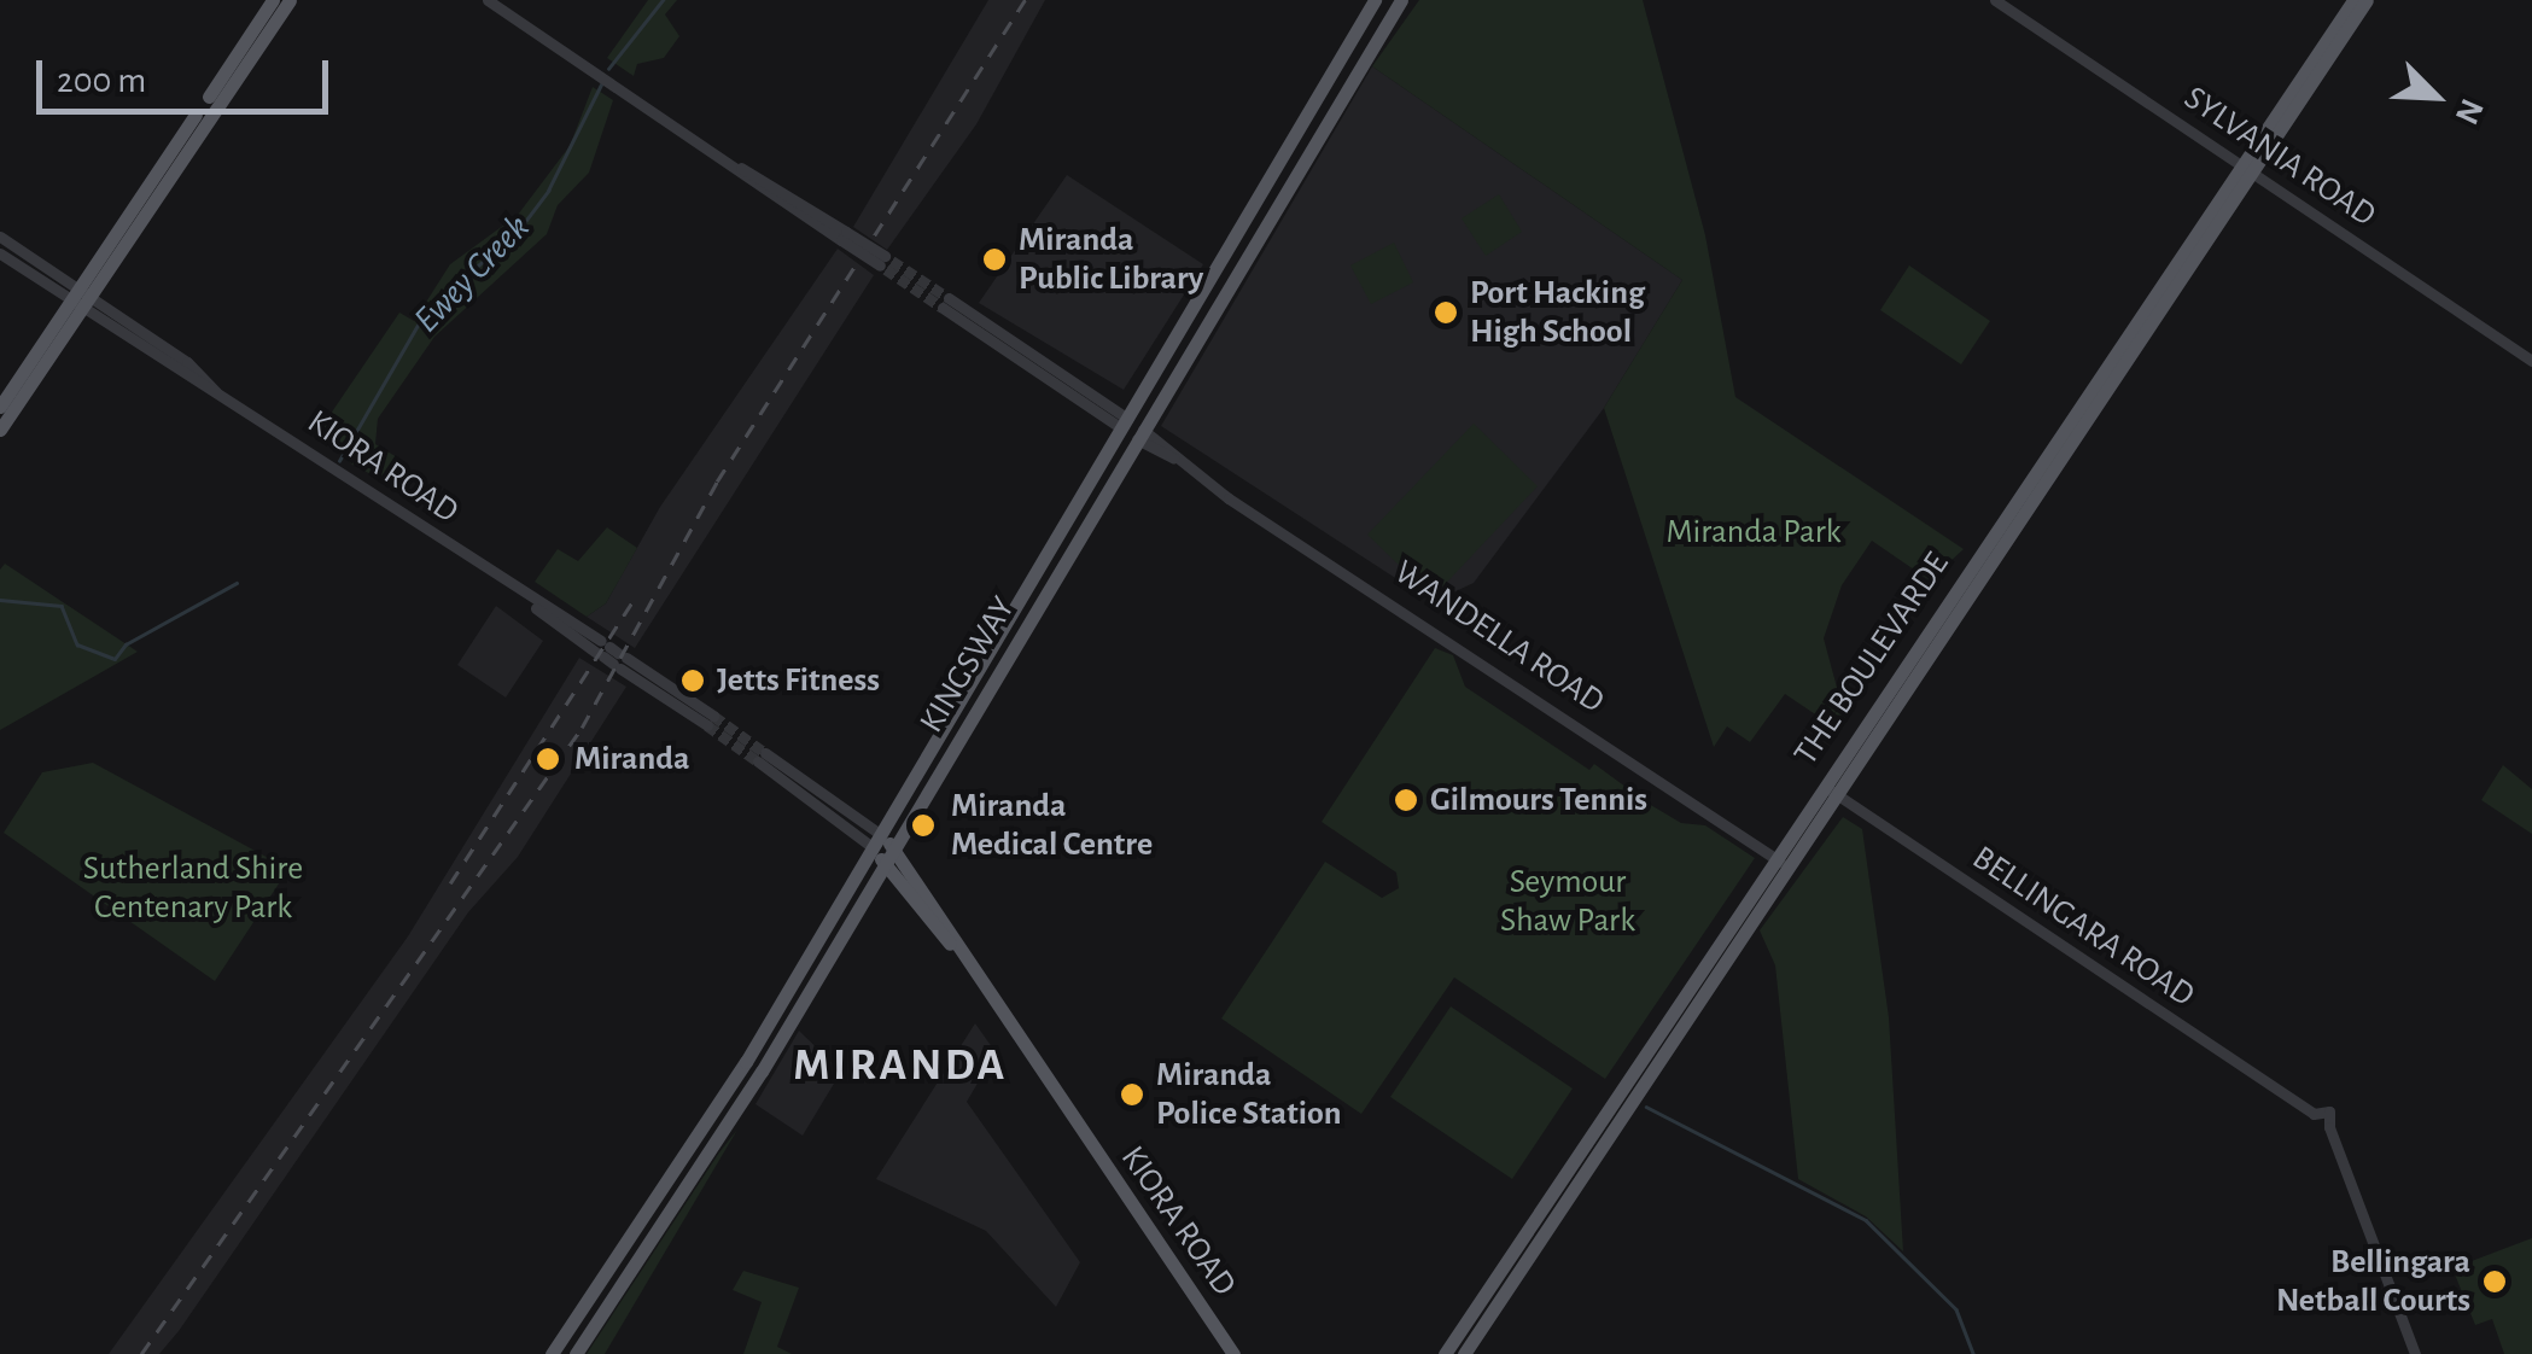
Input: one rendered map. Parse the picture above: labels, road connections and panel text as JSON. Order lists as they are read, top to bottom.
{
  "streets": {
    "main road": [
      "KIORA ROAD",
      "WANDELLA ROAD",
      "THE BOULEVARDE",
      "KINGSWAY"
    ],
    "street": ["SYLVANIA ROAD", "BELLINGARA ROAD"]
  },
  "crossings": [
    ["SYLVANIA ROAD", "THE BOULEVARDE"],
    ["KIORA ROAD", "KINGSWAY"],
    ["WANDELLA ROAD", "THE BOULEVARDE"],
    ["WANDELLA ROAD", "KINGSWAY"],
    ["THE BOULEVARDE", "BELLINGARA ROAD"]
  ],
  "districts": ["MIRANDA"],
  "water": ["Ewey Creek"],
  "parks": ["Miranda Park", "Sutherland Shire Centenary Park", "Seymour Shaw Park"],
  "places": [
    "Miranda Public Library",
    "Port Hacking High School",
    "Jetts Fitness",
    "Miranda",
    "Gilmours Tennis",
    "Miranda Medical Centre",
    "Miranda Police Station",
    "Bellingara Netball Courts"
  ],
  "scale_bar": "200 m",
  "north": "bottom right"
}
